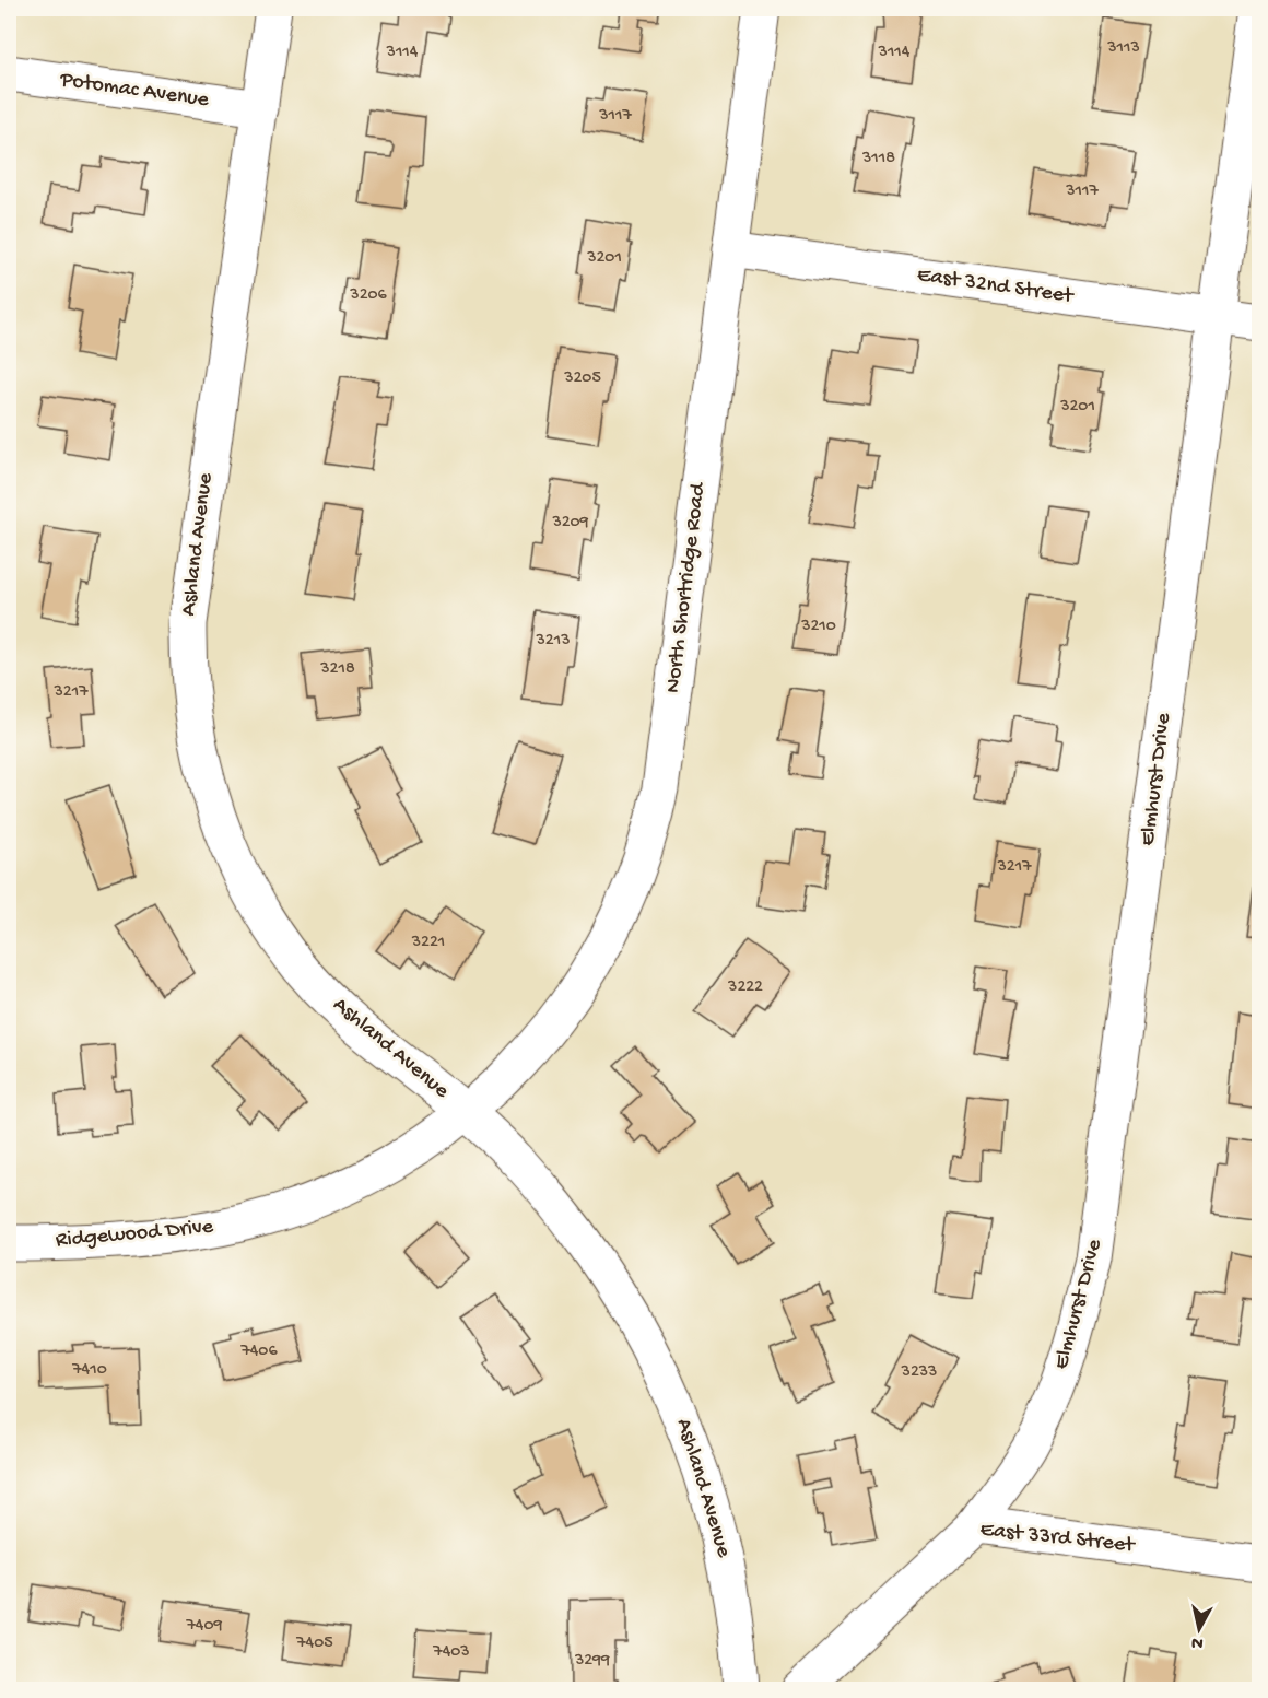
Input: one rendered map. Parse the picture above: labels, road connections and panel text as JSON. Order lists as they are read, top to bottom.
{
  "streets": {
    "street": [
      "Potomac Avenue",
      "East 32nd Street",
      "Ashland Avenue",
      "North Shortridge Road",
      "Elmhurst Drive",
      "Ridgewood Drive",
      "East 33rd Street"
    ]
  },
  "crossings": [
    ["Potomac Avenue", "Ashland Avenue"],
    ["East 32nd Street", "North Shortridge Road"],
    ["East 32nd Street", "Elmhurst Drive"],
    ["Ashland Avenue", "North Shortridge Road"],
    ["Ashland Avenue", "Ridgewood Drive"],
    ["North Shortridge Road", "Ridgewood Drive"],
    ["Elmhurst Drive", "East 33rd Street"]
  ],
  "house_numbers": [
    "3113",
    "3114",
    "3114",
    "3117",
    "3118",
    "3117",
    "3201",
    "3206",
    "3205",
    "3201",
    "3209",
    "3210",
    "3213",
    "3218",
    "3217",
    "3217",
    "3221",
    "3222",
    "7406",
    "7410",
    "3233",
    "7409",
    "7405",
    "7403",
    "3299"
  ],
  "north": "bottom"
}
